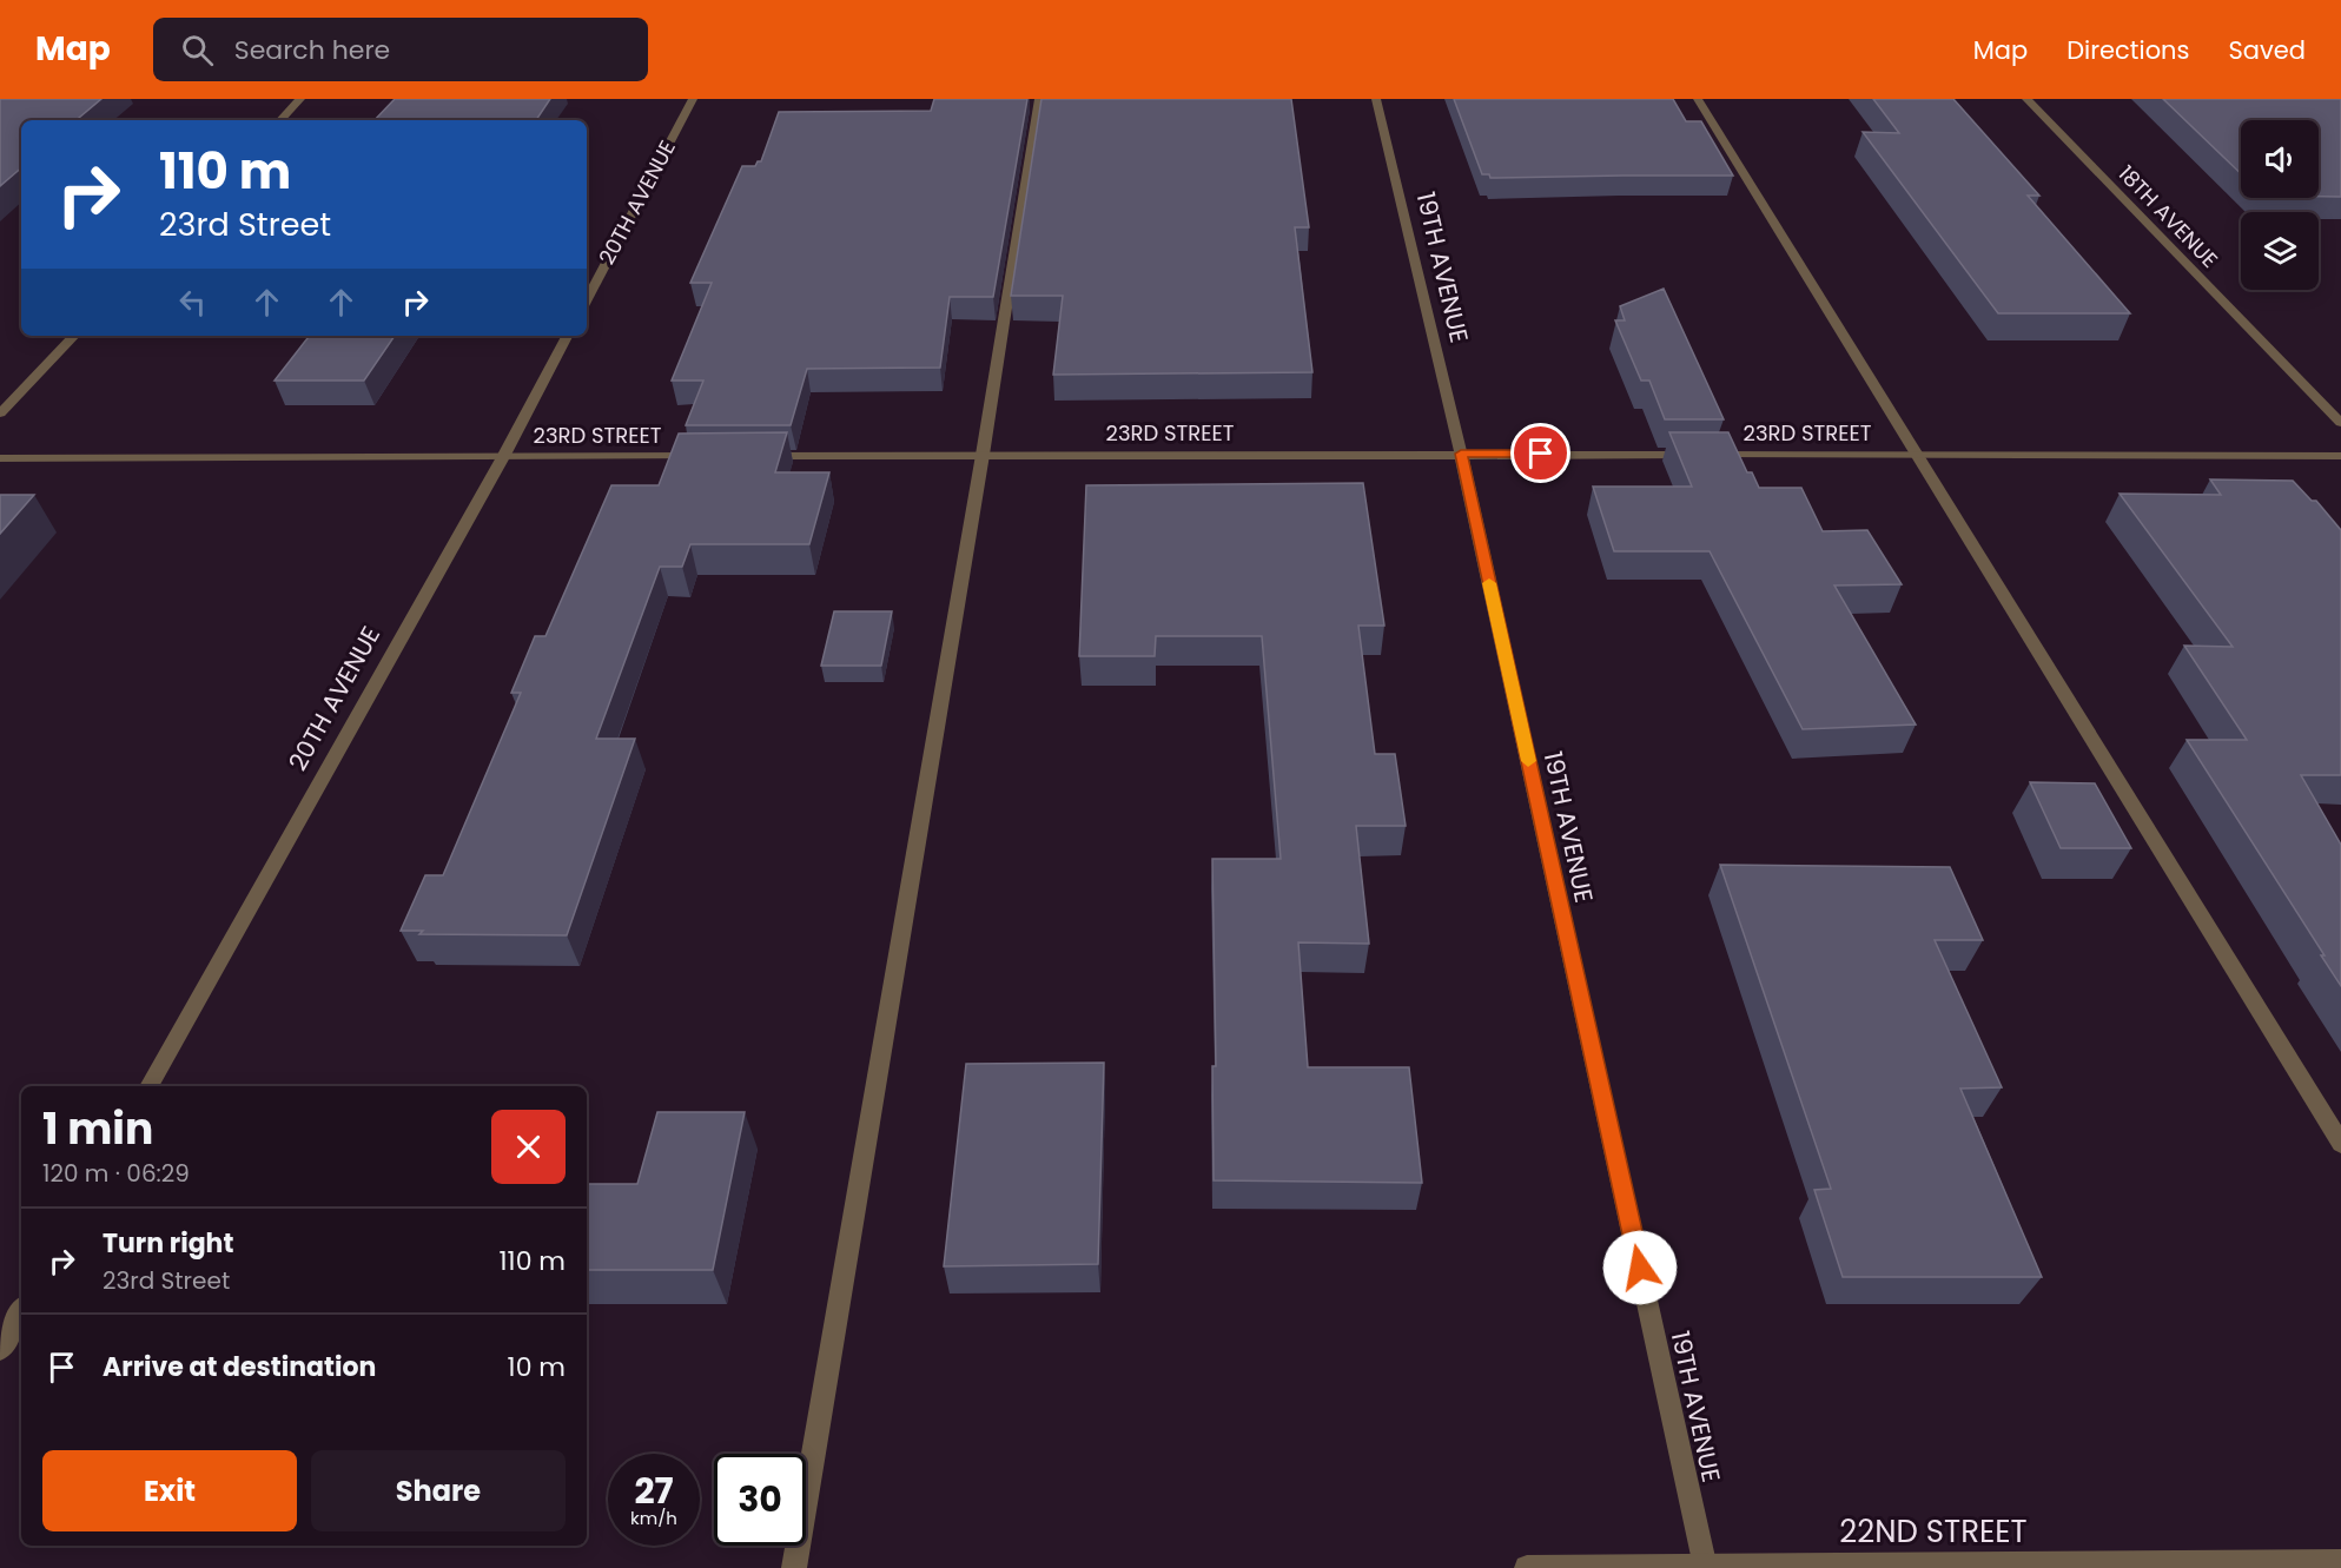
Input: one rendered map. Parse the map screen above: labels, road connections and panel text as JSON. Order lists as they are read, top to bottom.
{
  "streets": {
    "street": [
      "20TH AVENUE",
      "18TH AVENUE",
      "19TH AVENUE",
      "23RD STREET",
      "22ND STREET"
    ]
  },
  "crossings": [
    ["20TH AVENUE", "23RD STREET"],
    ["19TH AVENUE", "23RD STREET"],
    ["19TH AVENUE", "22ND STREET"]
  ],
  "page": {
    "header": "Map",
    "search": "Search here",
    "nav": ["Map", "Directions", "Saved"],
    "turn": ["110 m", "23rd Street"],
    "heading": ["1 min", "120 m · 06:29"],
    "list": [
      {
        "name": "Turn right",
        "note": "23rd Street",
        "value": "110 m"
      },
      {
        "name": "Arrive at destination",
        "value": "10 m"
      }
    ],
    "buttons": ["Exit", "Share"],
    "speed": "27 km/h",
    "limit": "30"
  }
}
